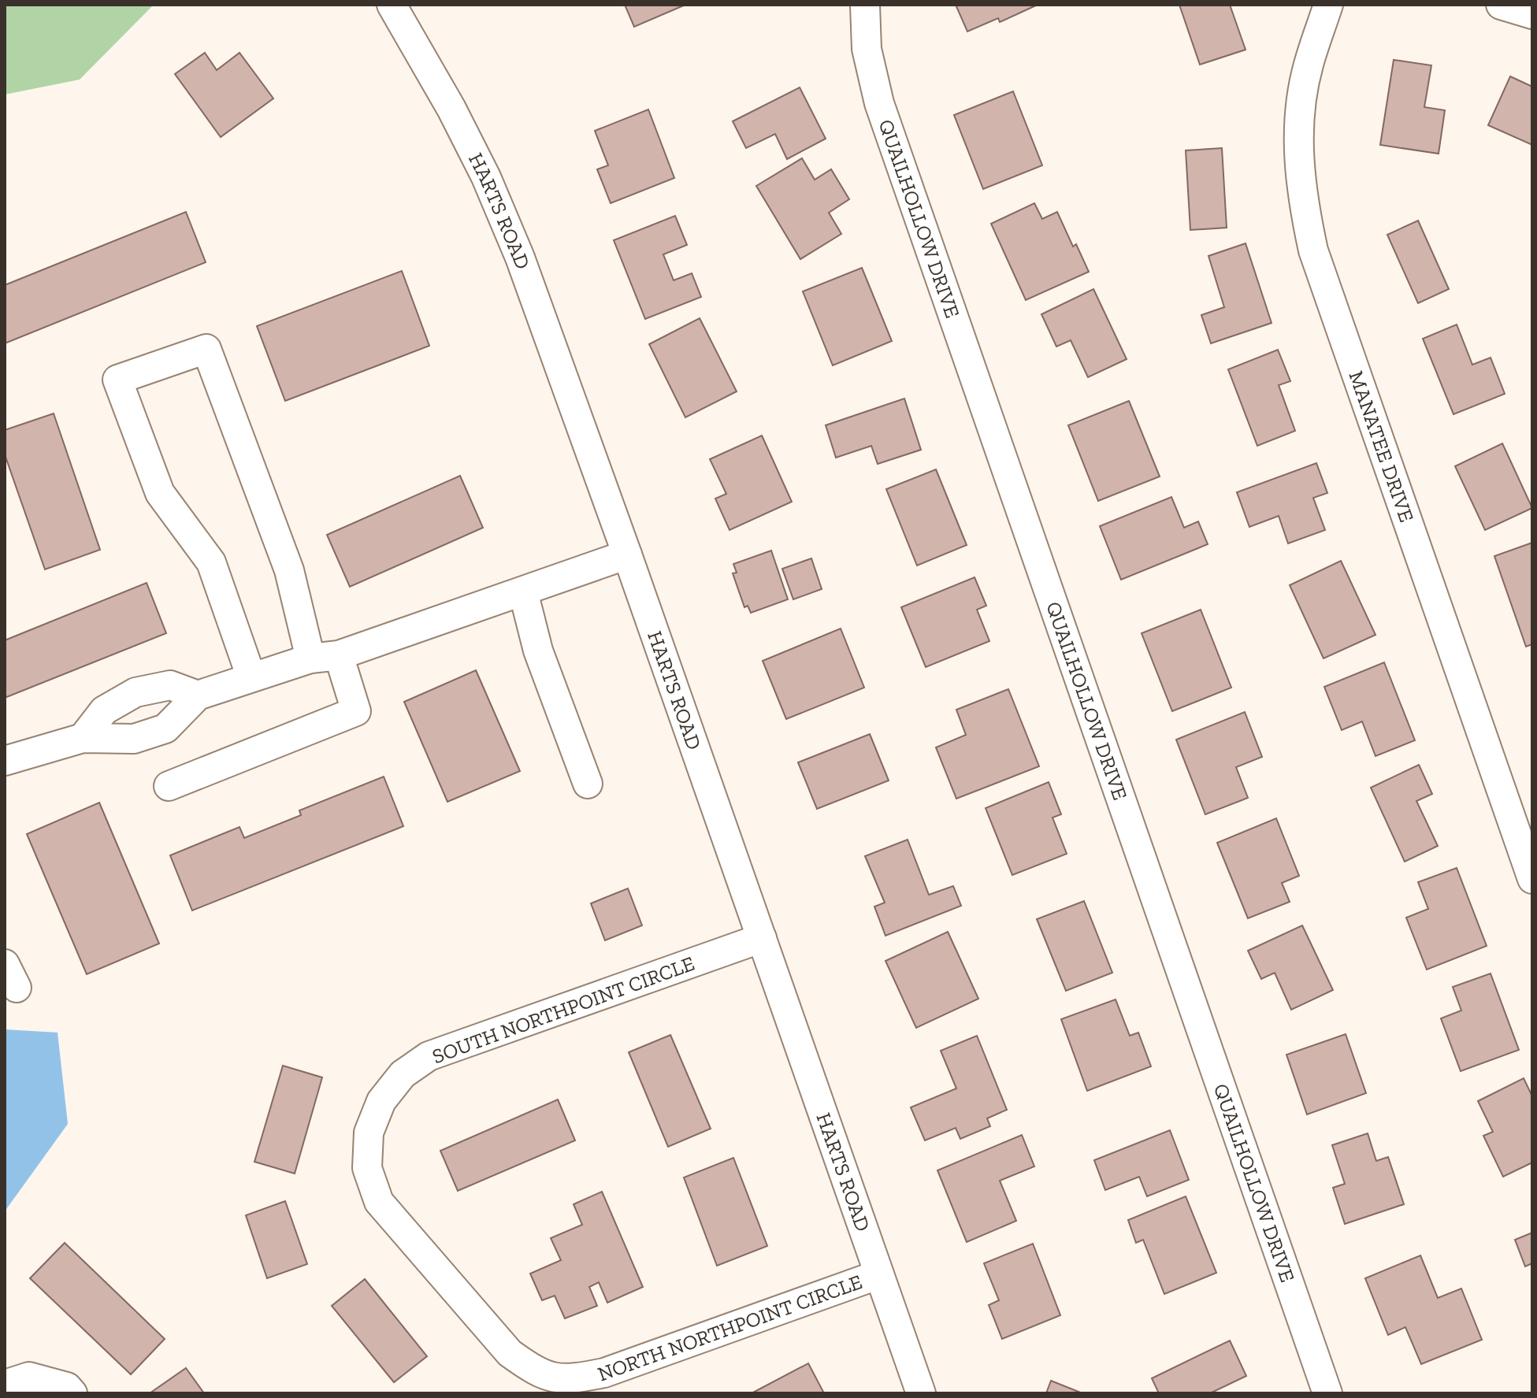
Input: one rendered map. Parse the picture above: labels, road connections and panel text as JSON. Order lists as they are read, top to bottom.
{
  "streets": {
    "street": [
      "HARTS ROAD",
      "QUAILHOLLOW DRIVE",
      "MANATEE DRIVE",
      "SOUTH NORTHPOINT CIRCLE",
      "NORTH NORTHPOINT CIRCLE"
    ]
  },
  "crossings": [
    ["HARTS ROAD", "SOUTH NORTHPOINT CIRCLE"],
    ["HARTS ROAD", "NORTH NORTHPOINT CIRCLE"],
    ["SOUTH NORTHPOINT CIRCLE", "NORTH NORTHPOINT CIRCLE"]
  ]
}
